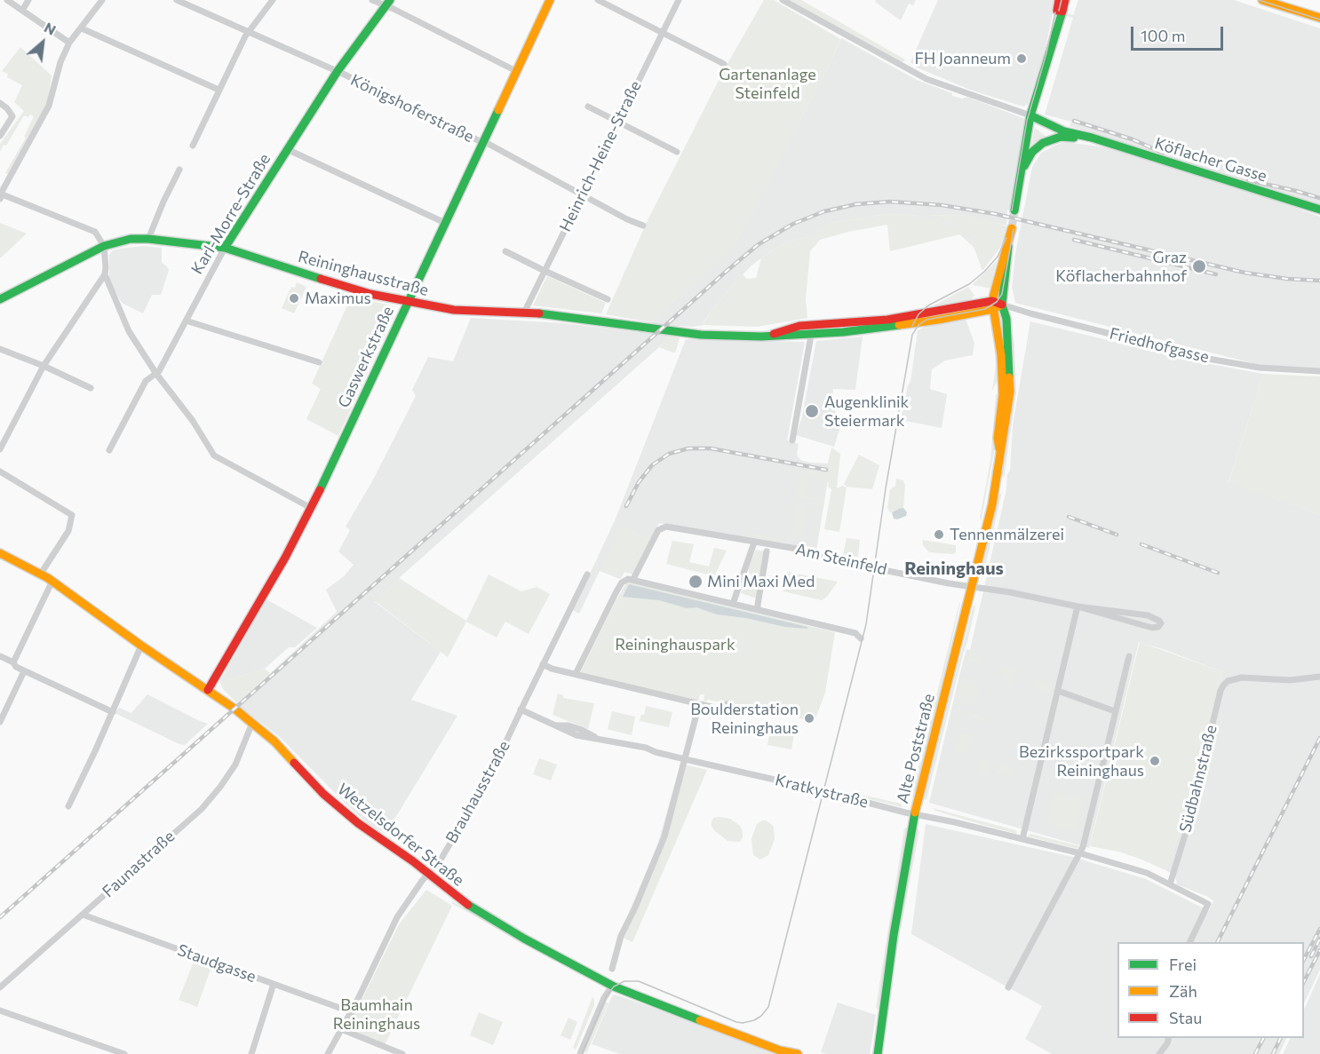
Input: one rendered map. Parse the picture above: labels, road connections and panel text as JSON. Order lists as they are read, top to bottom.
{
  "streets": {
    "main road": [
      "Köflacher Gasse",
      "Karl-Morre-Straße",
      "Reininghausstraße",
      "Gaswerkstraße",
      "Alte Poststraße",
      "Wetzelsdorfer Straße"
    ],
    "street": [
      "Königshoferstraße",
      "Heinrich-Heine-Straße",
      "Friedhofgasse",
      "Am Steinfeld",
      "Südbahnstraße",
      "Kratkystraße",
      "Brauhausstraße",
      "Faunastraße",
      "Staudgasse"
    ]
  },
  "crossings": [
    ["Königshoferstraße", "Heinrich-Heine-Straße"],
    ["Königshoferstraße", "Karl-Morre-Straße"],
    ["Königshoferstraße", "Gaswerkstraße"],
    ["Heinrich-Heine-Straße", "Reininghausstraße"],
    ["Karl-Morre-Straße", "Reininghausstraße"],
    ["Reininghausstraße", "Friedhofgasse"],
    ["Reininghausstraße", "Gaswerkstraße"],
    ["Reininghausstraße", "Alte Poststraße"],
    ["Friedhofgasse", "Alte Poststraße"],
    ["Gaswerkstraße", "Wetzelsdorfer Straße"],
    ["Am Steinfeld", "Alte Poststraße"],
    ["Alte Poststraße", "Kratkystraße"],
    ["Südbahnstraße", "Kratkystraße"],
    ["Kratkystraße", "Brauhausstraße"],
    ["Brauhausstraße", "Wetzelsdorfer Straße"],
    ["Brauhausstraße", "Staudgasse"],
    ["Wetzelsdorfer Straße", "Faunastraße"],
    ["Faunastraße", "Staudgasse"]
  ],
  "districts": ["Reininghaus"],
  "parks": ["Gartenanlage Steinfeld", "Reininghauspark", "Baumhain Reininghaus"],
  "places": [
    "FH Joanneum",
    "Graz Köflacherbahnhof",
    "Maximus",
    "Augenklinik Steiermark",
    "Tennenmälzerei",
    "Mini Maxi Med",
    "Boulderstation Reininghaus",
    "Bezirkssportpark Reininghaus"
  ],
  "legend": ["Frei", "Zäh", "Stau"],
  "scale_bar": "100 m",
  "north": "top right"
}
